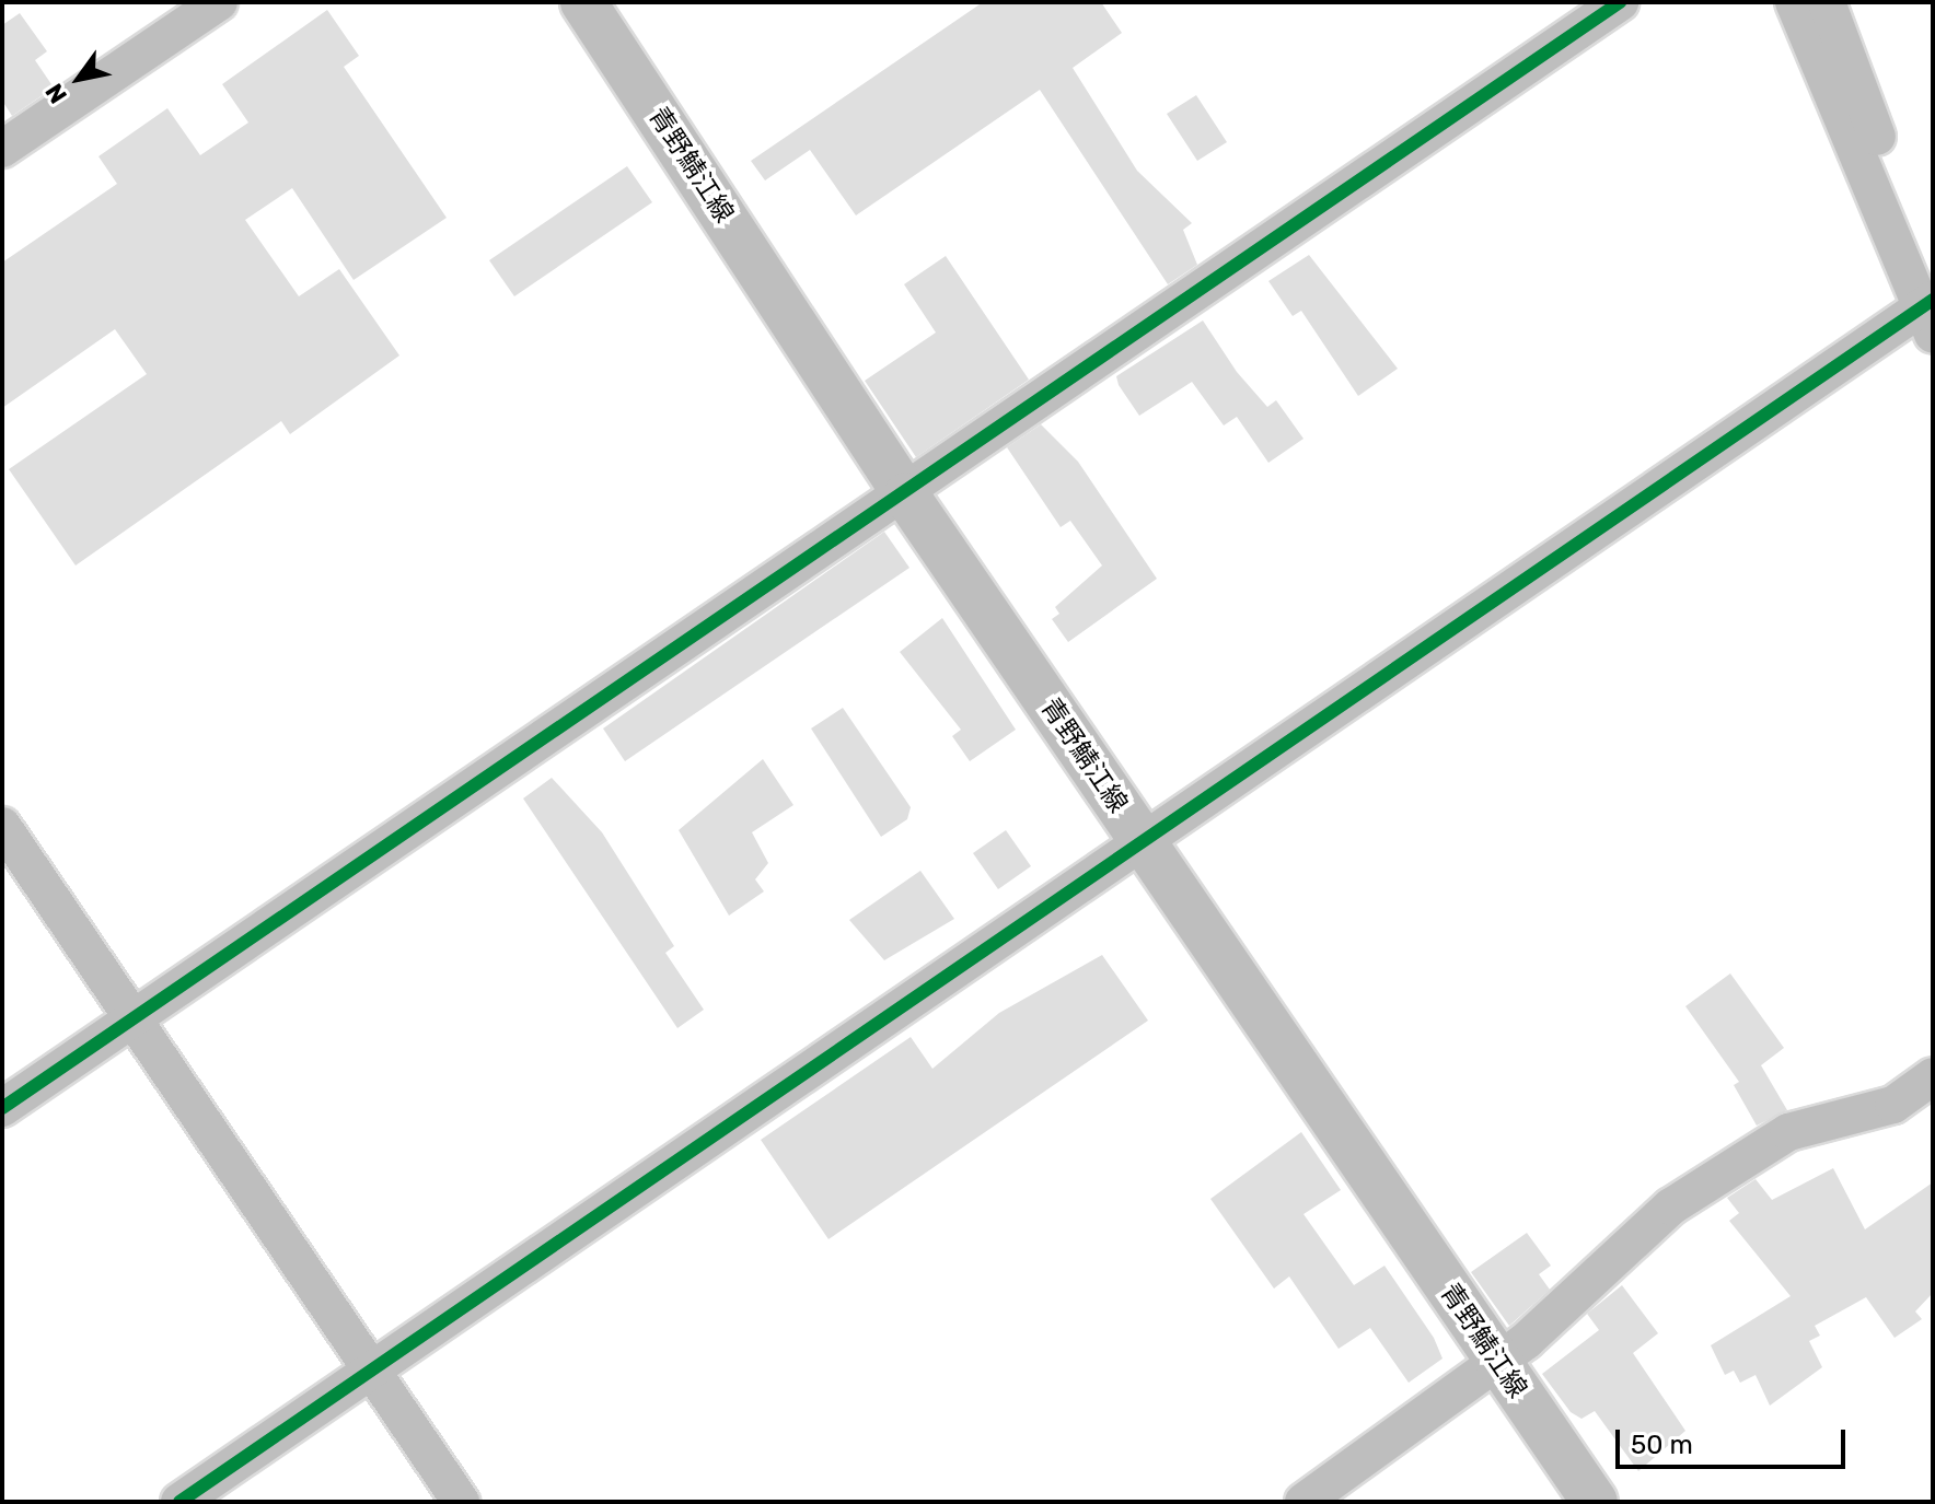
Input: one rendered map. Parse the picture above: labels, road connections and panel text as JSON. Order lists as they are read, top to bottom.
{
  "streets": {
    "main road": ["青野鯖江線"]
  },
  "scale_bar": "50 m",
  "north": "bottom left"
}
